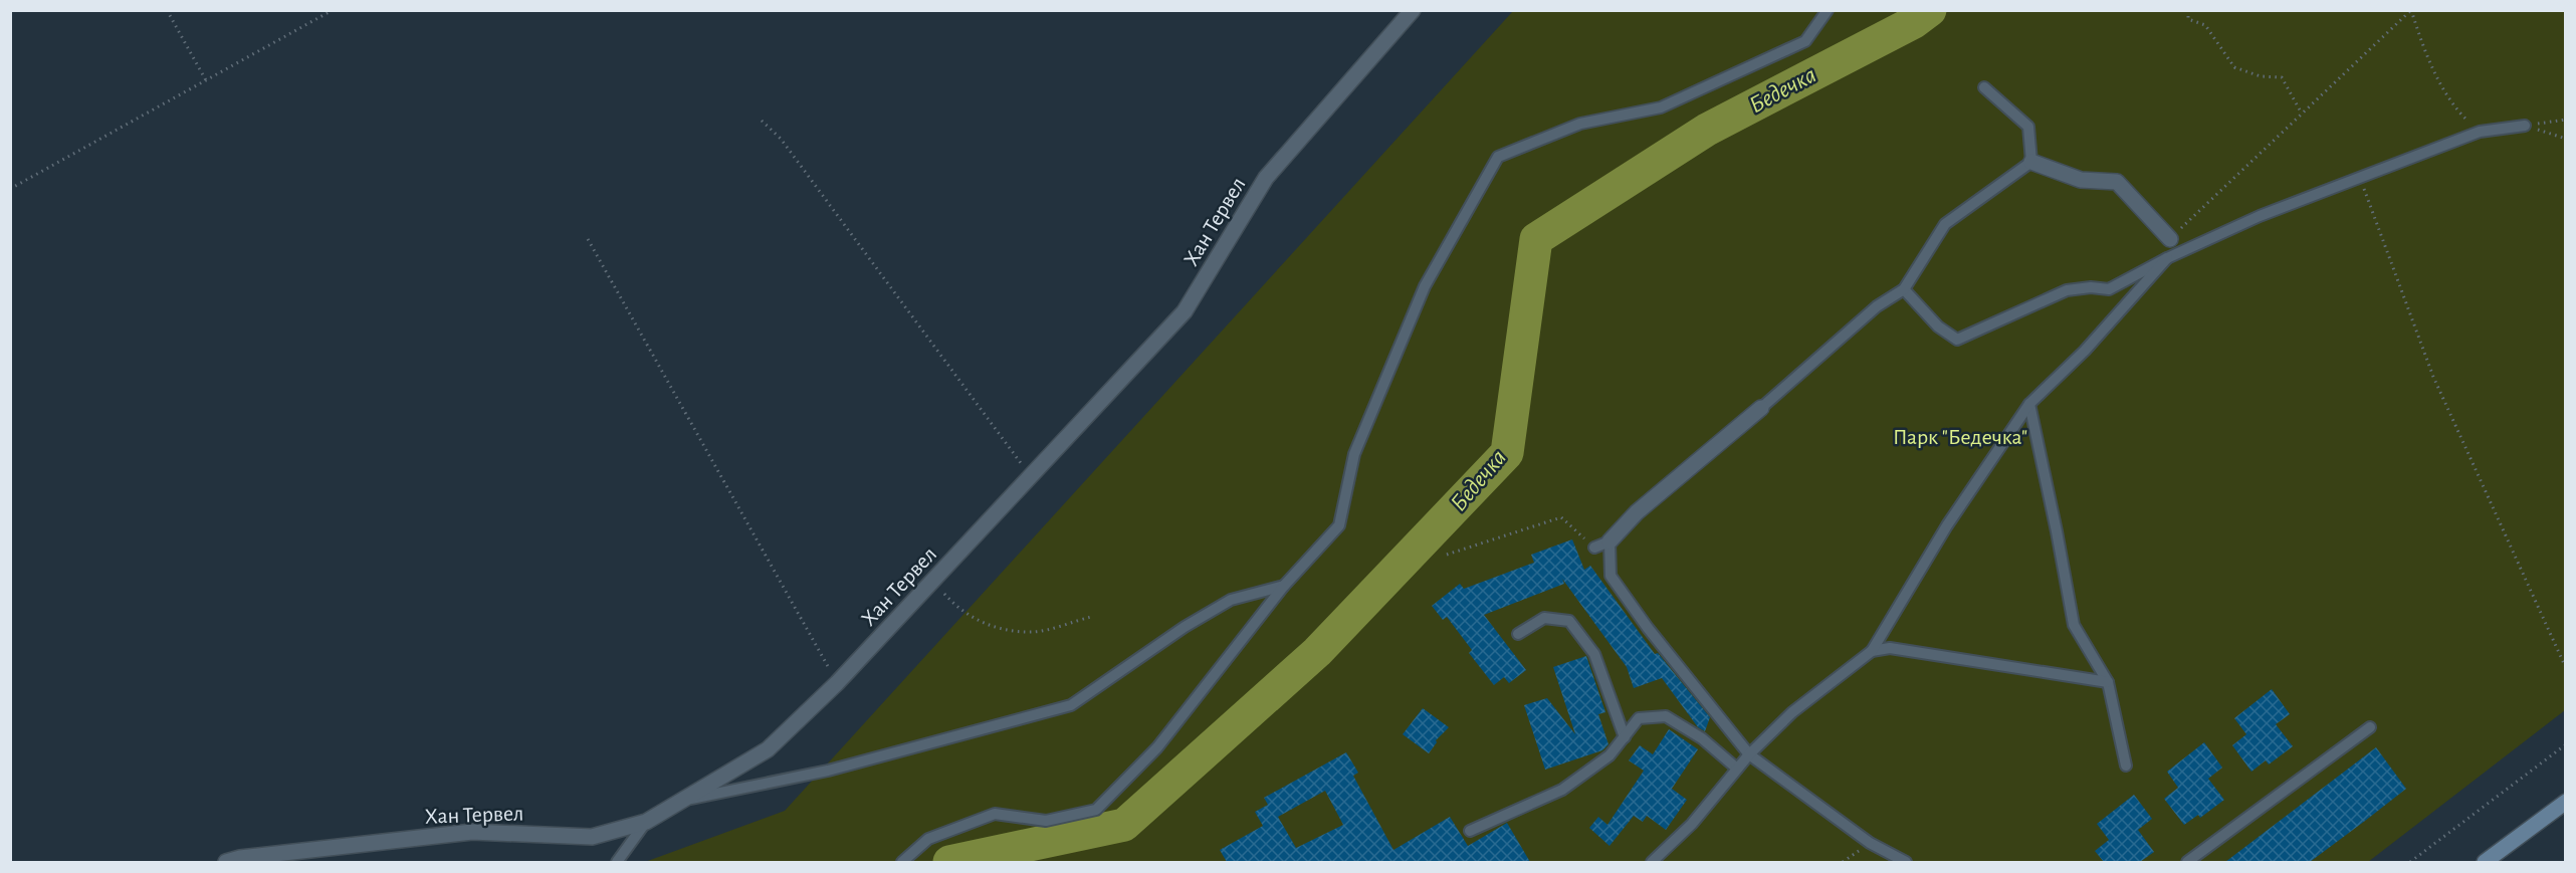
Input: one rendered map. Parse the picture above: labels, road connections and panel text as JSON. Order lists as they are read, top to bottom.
{
  "streets": {
    "street": ["Хан Тервел"]
  },
  "water": ["Бедечка"],
  "parks": ["Парк \"Бедечка\""]
}
